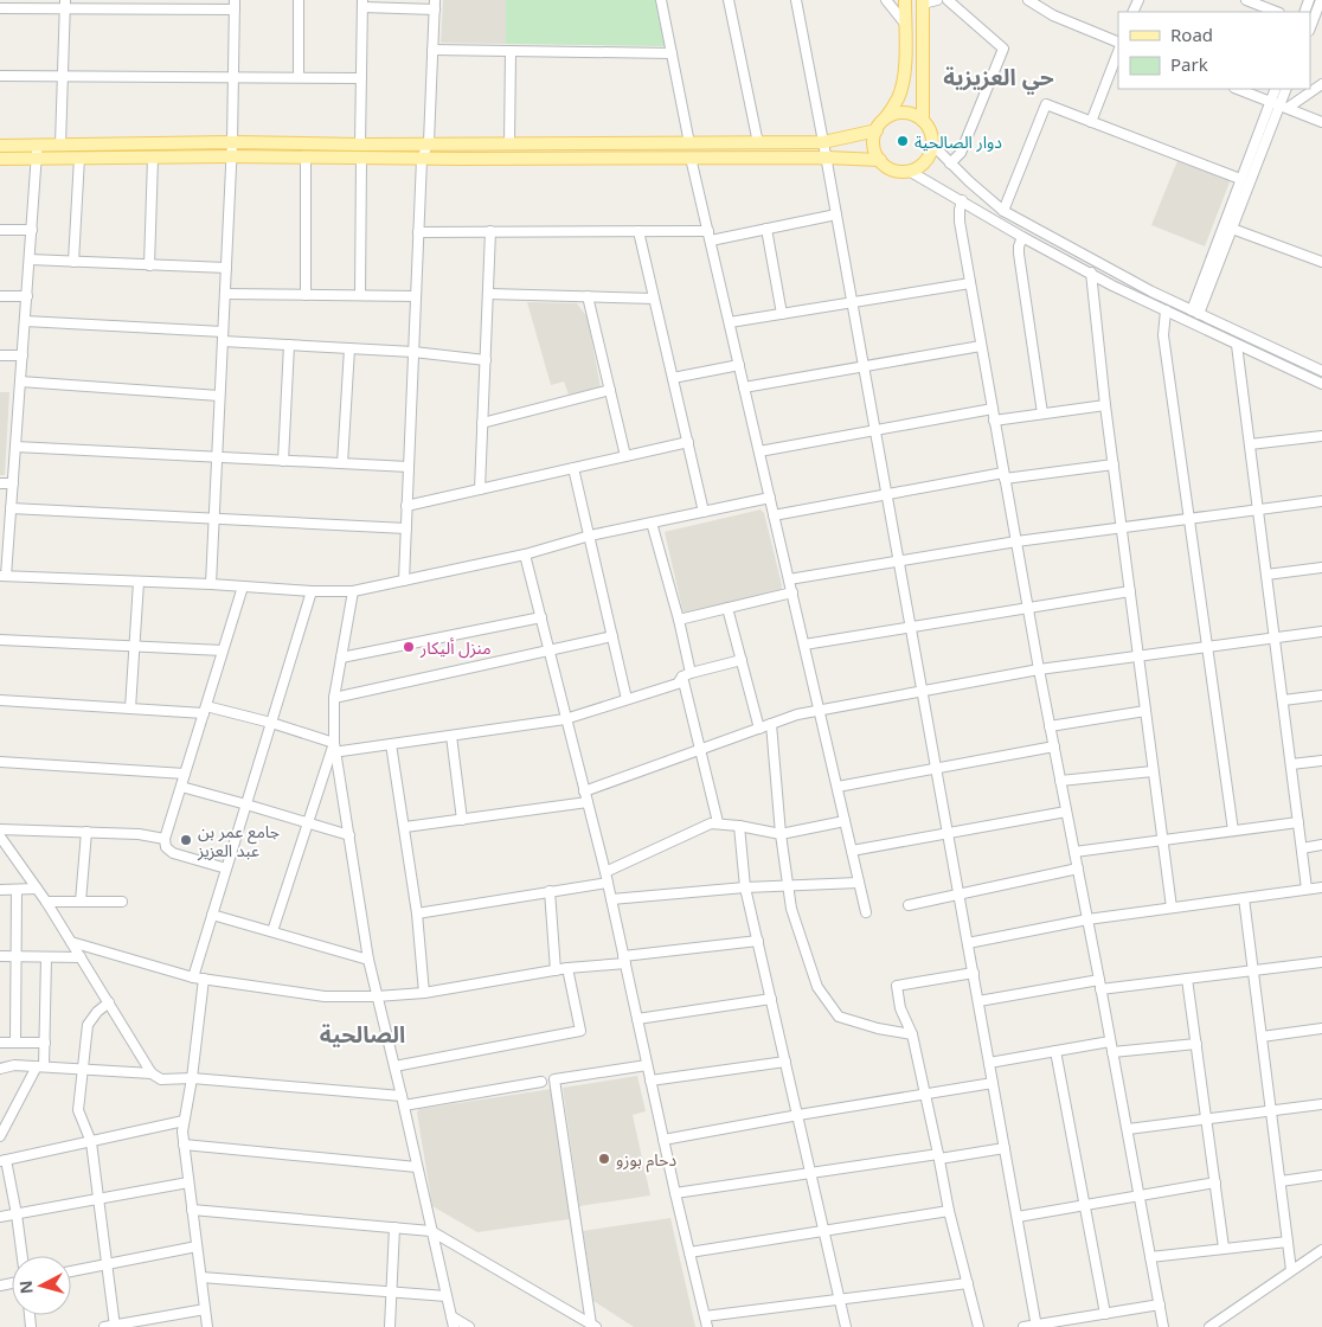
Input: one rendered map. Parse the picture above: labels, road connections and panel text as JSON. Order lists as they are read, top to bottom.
{
  "districts": ["حي العزيزية", "الصالحية"],
  "places": [
    "دوار الصالحية",
    "منزل أليكار",
    "جامع عمر بن عبد العزيز",
    "دحام بوزو"
  ],
  "legend": ["Road", "Park"],
  "north": "left"
}
